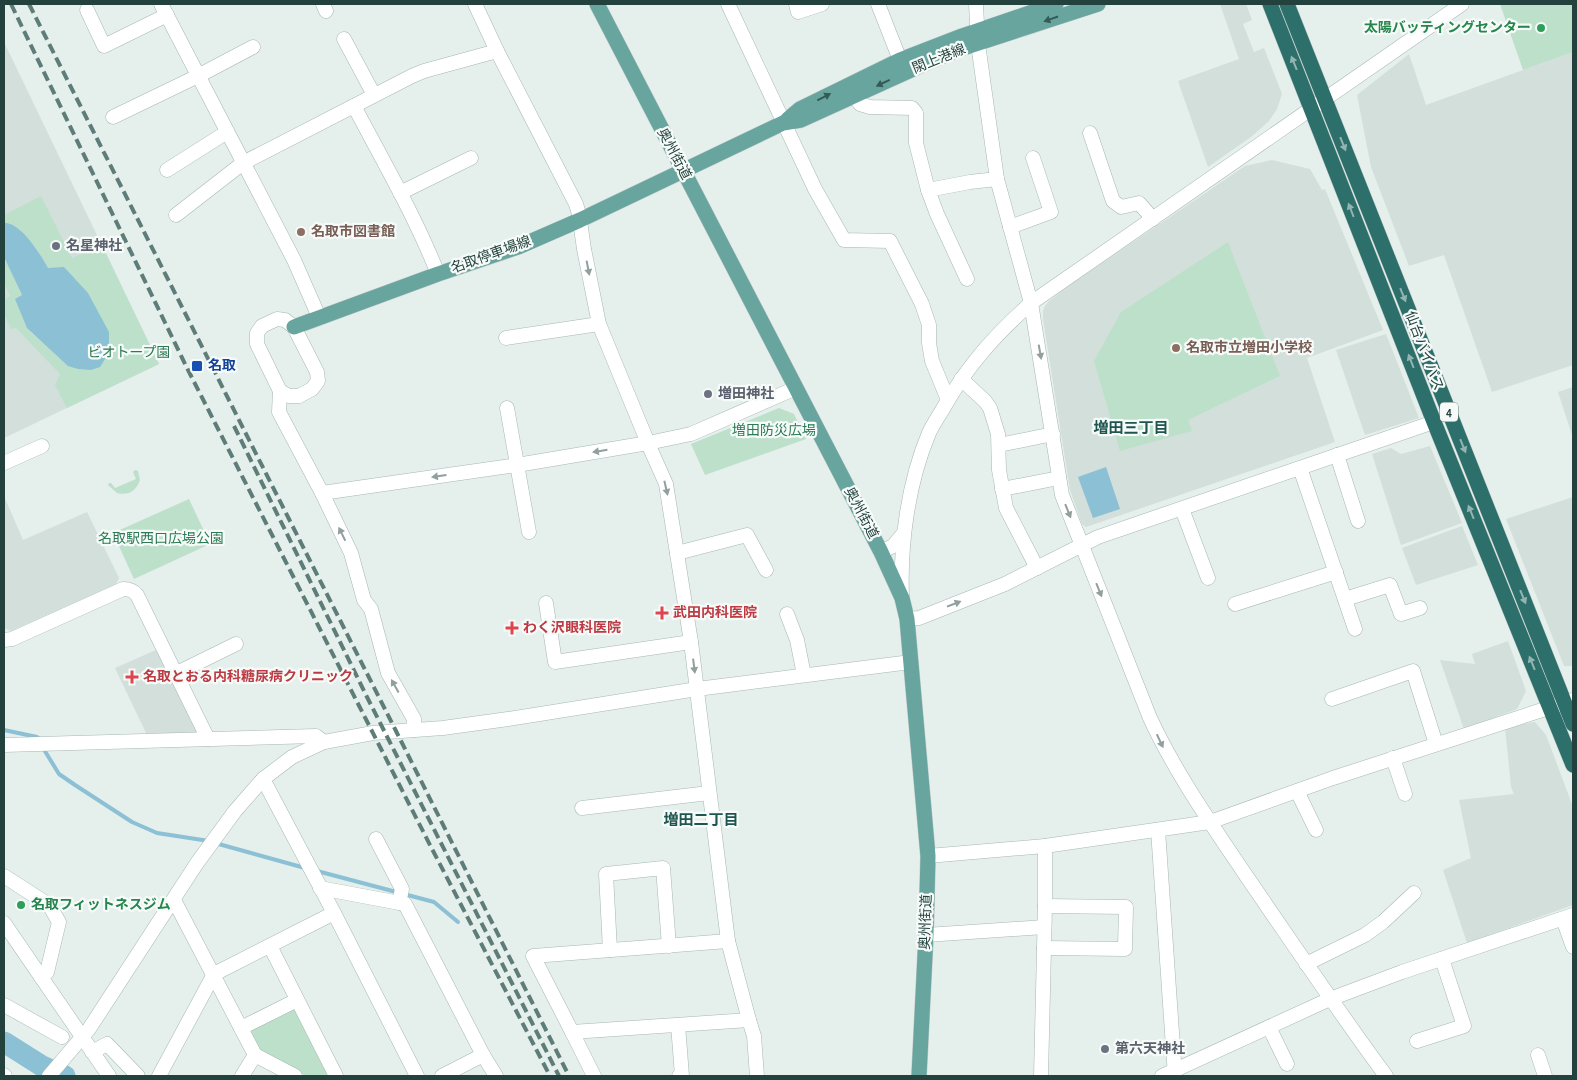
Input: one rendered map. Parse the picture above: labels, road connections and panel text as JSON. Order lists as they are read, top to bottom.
{
  "streets": {
    "highway": ["仙台バイパス", "4"],
    "main road": ["閖上港線", "奥州街道", "名取停車場線"]
  },
  "crossings": [
    ["閖上港線", "奥州街道"],
    ["閖上港線", "名取停車場線"],
    ["奥州街道", "名取停車場線"]
  ],
  "districts": ["増田三丁目", "増田二丁目"],
  "parks": ["ビオトープ園", "増田防災広場", "名取駅西口広場公園"],
  "places": {
    "other": [
      "太陽バッティングセンター",
      "名取市図書館",
      "名星神社",
      "名取市立増田小学校",
      "増田神社",
      "名取フィットネスジム",
      "第六天神社"
    ],
    "transit": ["名取"],
    "health": ["武田内科医院", "わく沢眼科医院", "名取とおる内科糖尿病クリニック"]
  }
}
